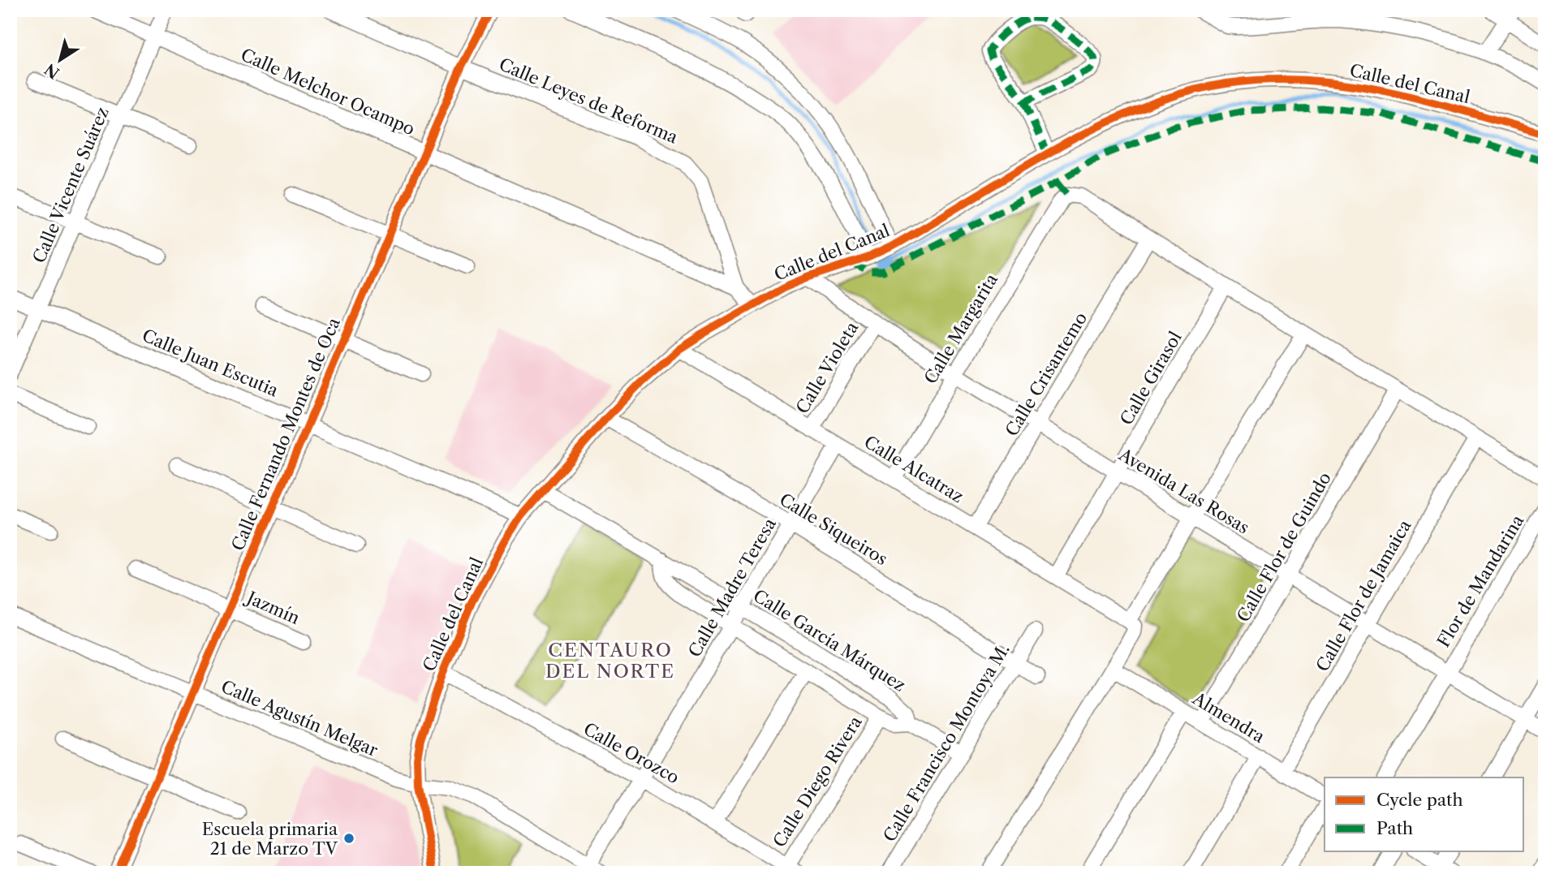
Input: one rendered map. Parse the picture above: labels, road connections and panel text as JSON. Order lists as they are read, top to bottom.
{
  "streets": {
    "street": [
      "Calle del Canal",
      "Calle Melchor Ocampo",
      "Calle Leyes de Reforma",
      "Calle Vicente Suárez",
      "Calle Margarita",
      "Calle Juan Escutia",
      "Calle Violeta",
      "Calle Crisantemo",
      "Calle Girasol",
      "Calle Fernando Montes de Oca",
      "Calle Alcatraz",
      "Avenida Las Rosas",
      "Calle Siqueiros",
      "Calle Flor de Guindo",
      "Flor de Mandarina",
      "Calle Madre Teresa",
      "Calle Flor de Jamaica",
      "Jazmín",
      "Calle García Márquez",
      "Almendra",
      "Calle Agustín Melgar",
      "Calle Francisco Montoya M.",
      "Calle Orozco",
      "Calle Diego Rivera"
    ]
  },
  "crossings": [
    ["Calle del Canal", "Calle Leyes de Reforma"],
    ["Calle del Canal", "Calle Juan Escutia"],
    ["Calle del Canal", "Calle Alcatraz"],
    ["Calle del Canal", "Avenida Las Rosas"],
    ["Calle del Canal", "Calle Siqueiros"],
    ["Calle del Canal", "Calle García Márquez"],
    ["Calle del Canal", "Calle Agustín Melgar"],
    ["Calle del Canal", "Calle Orozco"],
    ["Calle Melchor Ocampo", "Calle Leyes de Reforma"],
    ["Calle Melchor Ocampo", "Calle Vicente Suárez"],
    ["Calle Melchor Ocampo", "Calle Fernando Montes de Oca"],
    ["Calle Leyes de Reforma", "Calle Fernando Montes de Oca"],
    ["Calle Vicente Suárez", "Calle Juan Escutia"],
    ["Calle Margarita", "Calle Crisantemo"],
    ["Calle Margarita", "Calle Alcatraz"],
    ["Calle Margarita", "Avenida Las Rosas"],
    ["Calle Juan Escutia", "Calle Fernando Montes de Oca"],
    ["Calle Violeta", "Calle Alcatraz"],
    ["Calle Violeta", "Avenida Las Rosas"],
    ["Calle Crisantemo", "Calle Alcatraz"],
    ["Calle Crisantemo", "Avenida Las Rosas"],
    ["Calle Girasol", "Calle Alcatraz"],
    ["Calle Girasol", "Avenida Las Rosas"],
    ["Calle Fernando Montes de Oca", "Jazmín"],
    ["Calle Fernando Montes de Oca", "Calle Agustín Melgar"],
    ["Calle Alcatraz", "Calle Madre Teresa"],
    ["Avenida Las Rosas", "Calle Flor de Guindo"],
    ["Avenida Las Rosas", "Flor de Mandarina"],
    ["Avenida Las Rosas", "Calle Flor de Jamaica"],
    ["Calle Siqueiros", "Calle Madre Teresa"],
    ["Calle Siqueiros", "Calle Francisco Montoya M."],
    ["Calle Flor de Guindo", "Almendra"],
    ["Calle Madre Teresa", "Calle García Márquez"],
    ["Calle Madre Teresa", "Calle Agustín Melgar"],
    ["Calle Madre Teresa", "Calle Orozco"],
    ["Calle Flor de Jamaica", "Almendra"],
    ["Calle García Márquez", "Calle Francisco Montoya M."],
    ["Calle García Márquez", "Calle Diego Rivera"],
    ["Calle Orozco", "Calle Diego Rivera"]
  ],
  "districts": ["CENTAURO DEL NORTE"],
  "places": ["Escuela primaria 21 de Marzo TV"],
  "legend": ["Cycle path", "Path"],
  "north": "bottom left"
}
